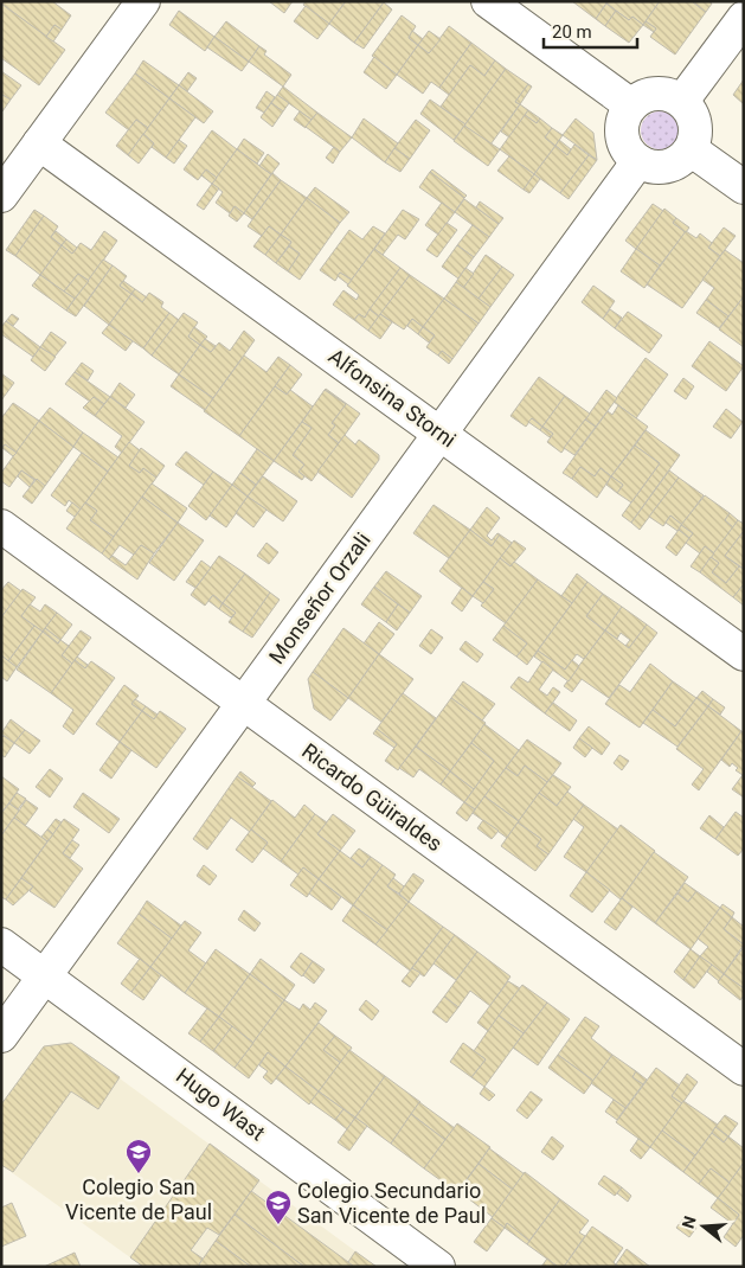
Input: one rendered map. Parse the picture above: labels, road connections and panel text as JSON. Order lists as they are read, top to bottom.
{
  "streets": {
    "street": [
      "Alfonsina Storni",
      "Monseñor Orzali",
      "Ricardo Güiraldes",
      "Hugo Wast"
    ]
  },
  "crossings": [
    ["Alfonsina Storni", "Monseñor Orzali"],
    ["Monseñor Orzali", "Ricardo Güiraldes"],
    ["Monseñor Orzali", "Hugo Wast"]
  ],
  "places": {
    "school or university": ["Colegio San Vicente de Paul", "Colegio Secundario San Vicente de Paul"]
  },
  "scale_bar": "20 m",
  "north": "left"
}
